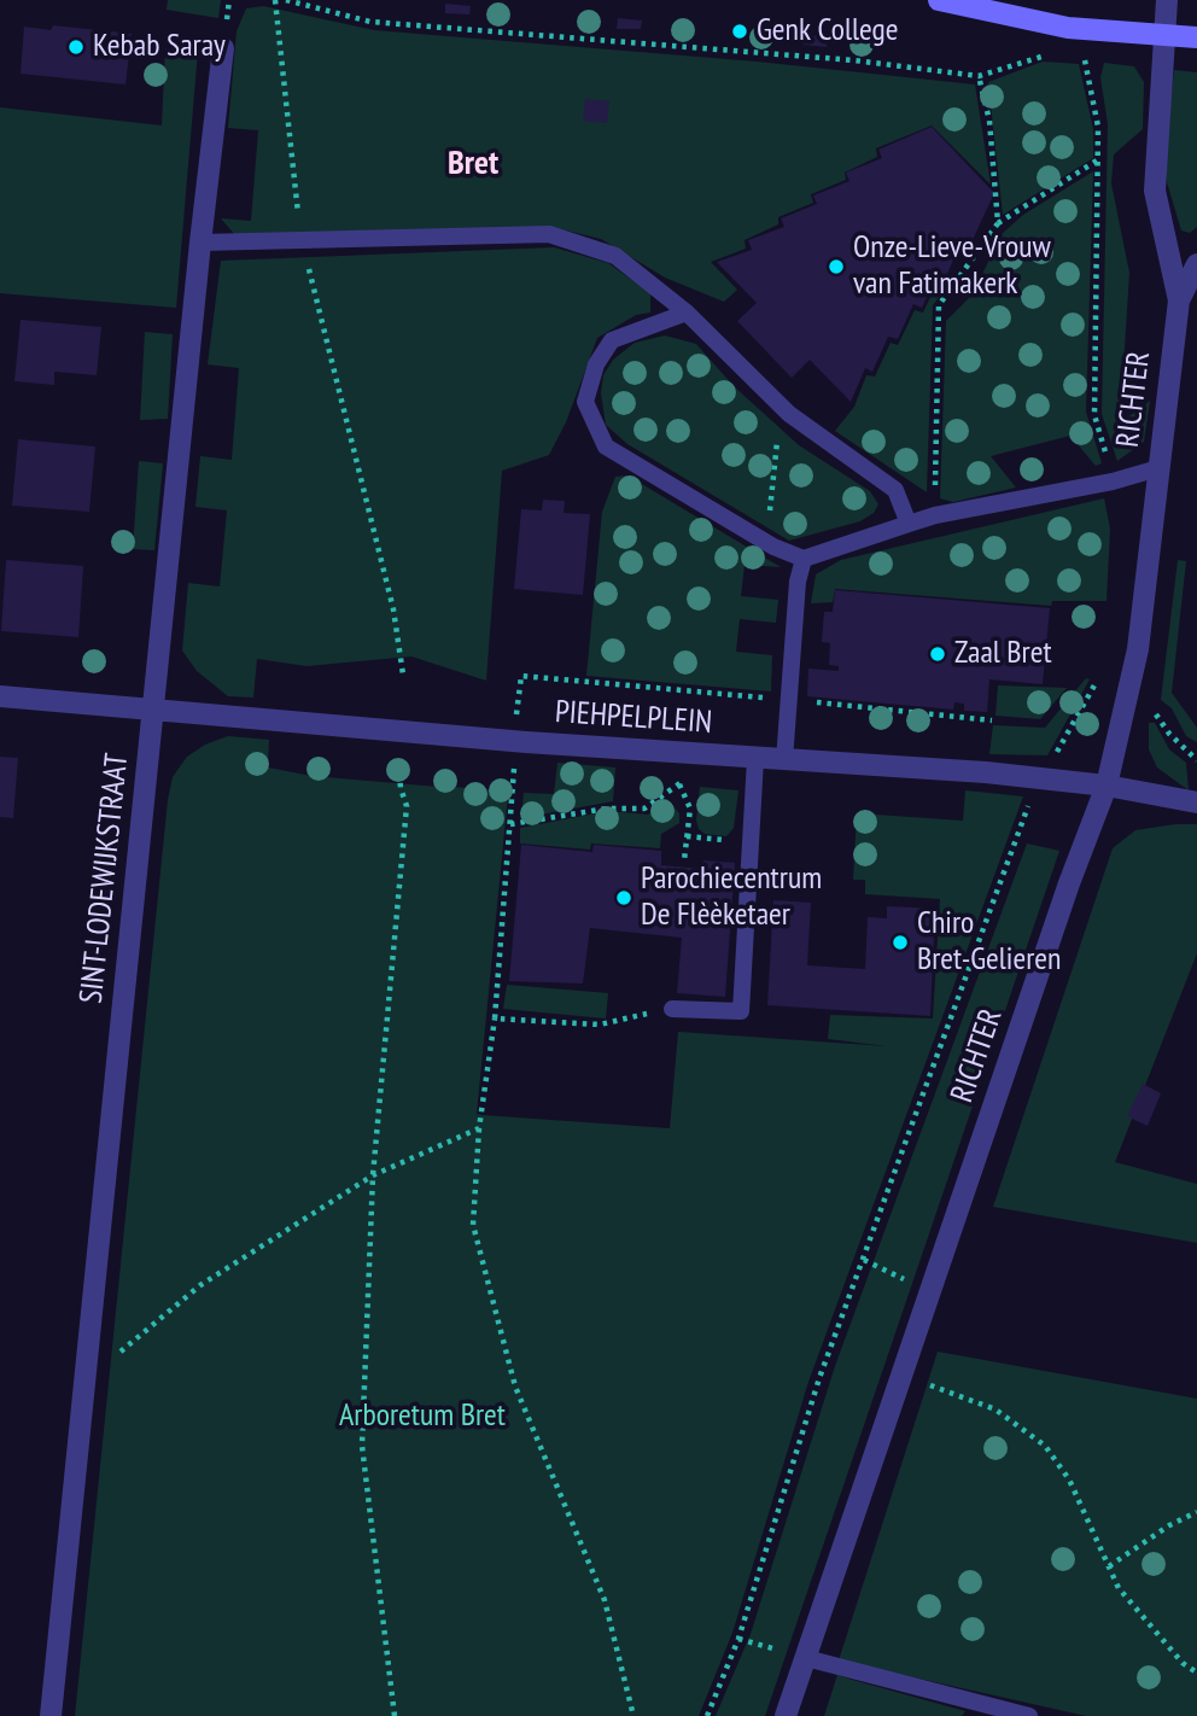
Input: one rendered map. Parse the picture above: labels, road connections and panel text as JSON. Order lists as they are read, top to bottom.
{
  "streets": {
    "street": ["RICHTER", "PIEHPELPLEIN", "SINT-LODEWIJKSTRAAT"]
  },
  "crossings": [
    ["RICHTER", "PIEHPELPLEIN"],
    ["PIEHPELPLEIN", "SINT-LODEWIJKSTRAAT"]
  ],
  "districts": ["Bret"],
  "parks": ["Arboretum Bret"],
  "places": [
    "Genk College",
    "Kebab Saray",
    "Onze-Lieve-Vrouw van Fatimakerk",
    "Zaal Bret",
    "Parochiecentrum De Flèèketaer",
    "Chiro Bret-Gelieren"
  ]
}
